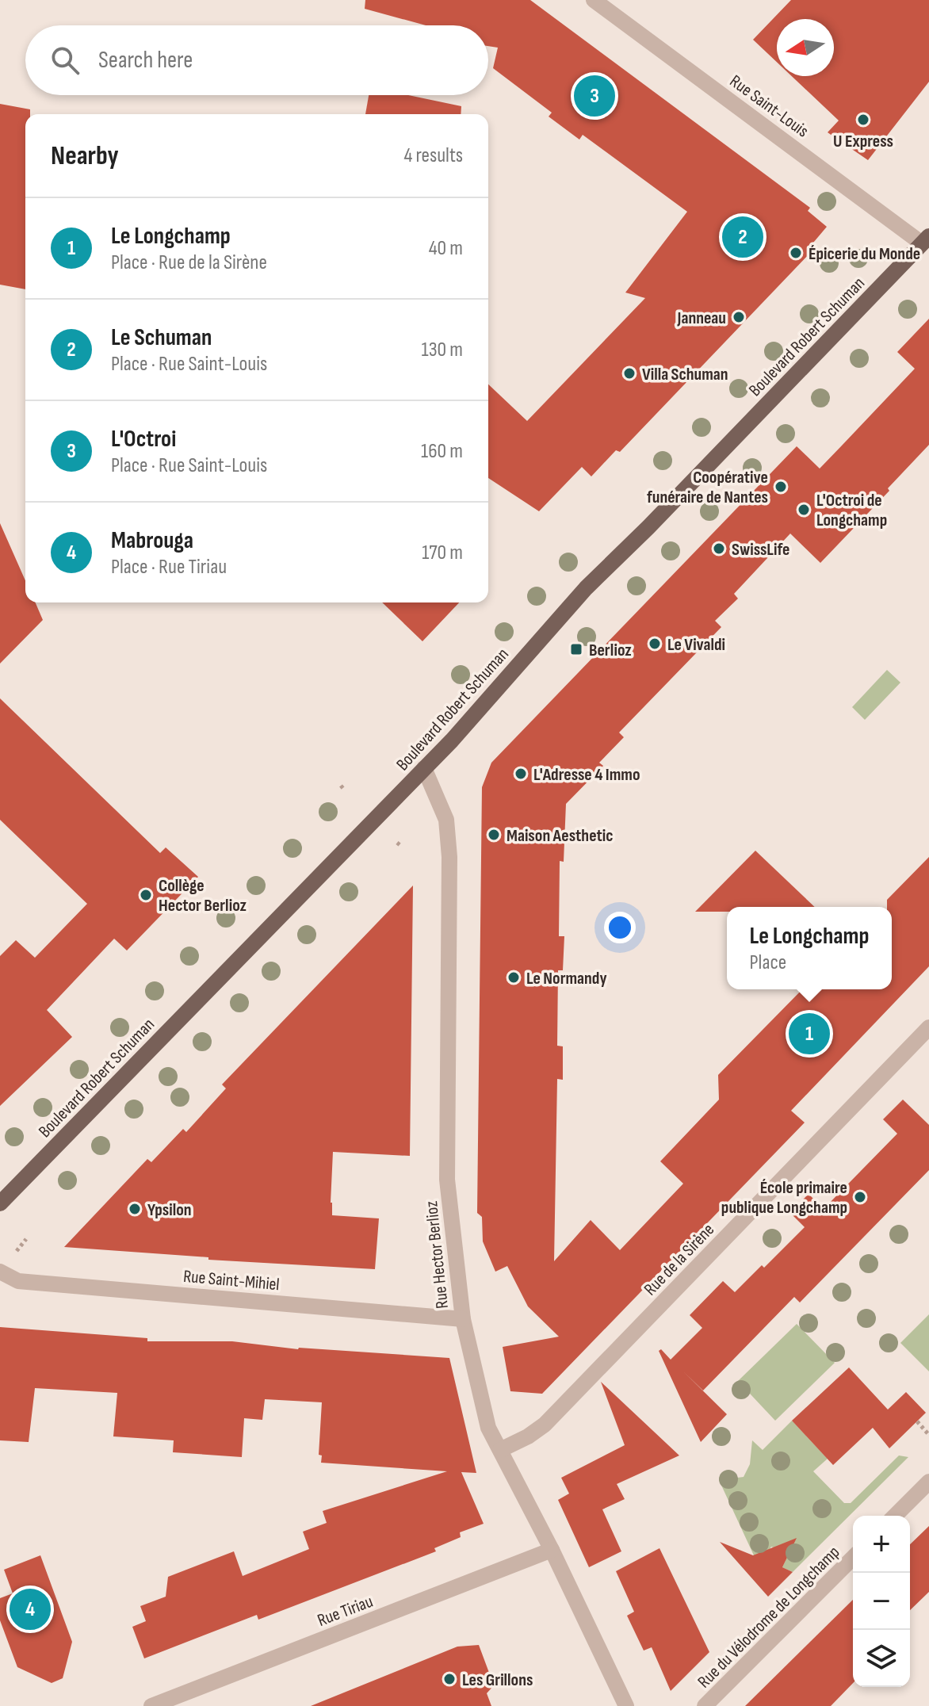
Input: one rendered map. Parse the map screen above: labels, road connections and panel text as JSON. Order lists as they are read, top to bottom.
{
  "streets": {
    "main road": ["Boulevard Robert Schuman"],
    "street": [
      "Rue Saint-Louis",
      "Rue Hector Berlioz",
      "Rue de la Sirène",
      "Rue Saint-Mihiel",
      "Rue Tiriau",
      "Rue du Vélodrome de Longchamp"
    ]
  },
  "crossings": [
    ["Rue Saint-Louis", "Boulevard Robert Schuman"],
    ["Boulevard Robert Schuman", "Rue Hector Berlioz"],
    ["Rue Hector Berlioz", "Rue de la Sirène"],
    ["Rue Hector Berlioz", "Rue Saint-Mihiel"],
    ["Rue Hector Berlioz", "Rue Tiriau"]
  ],
  "places": {
    "other": [
      "U Express",
      "Épicerie du Monde",
      "Janneau",
      "Villa Schuman",
      "Coopérative funéraire de Nantes",
      "L'Octroi de Longchamp",
      "SwissLife",
      "Le Vivaldi",
      "L'Adresse 4 Immo",
      "Maison Aesthetic",
      "Collège Hector Berlioz",
      "Le Normandy",
      "École primaire publique Longchamp",
      "Ypsilon",
      "Les Grillons"
    ],
    "transit": ["Berlioz"]
  },
  "north": "left",
  "page": {
    "search": "Search here",
    "pins": [
      "3",
      "2",
      "1",
      "4"
    ],
    "heading": ["Nearby", "4 results"],
    "list": [
      {
        "mark": "1",
        "name": "Le Longchamp",
        "note": "Place · Rue de la Sirène",
        "value": "40 m"
      },
      {
        "mark": "2",
        "name": "Le Schuman",
        "note": "Place · Rue Saint-Louis",
        "value": "130 m"
      },
      {
        "mark": "3",
        "name": "L'Octroi",
        "note": "Place · Rue Saint-Louis",
        "value": "160 m"
      },
      {
        "mark": "4",
        "name": "Mabrouga",
        "note": "Place · Rue Tiriau",
        "value": "170 m"
      }
    ],
    "popup": ["Le Longchamp", "Place"],
    "map_buttons": ["+", "−"]
  }
}
